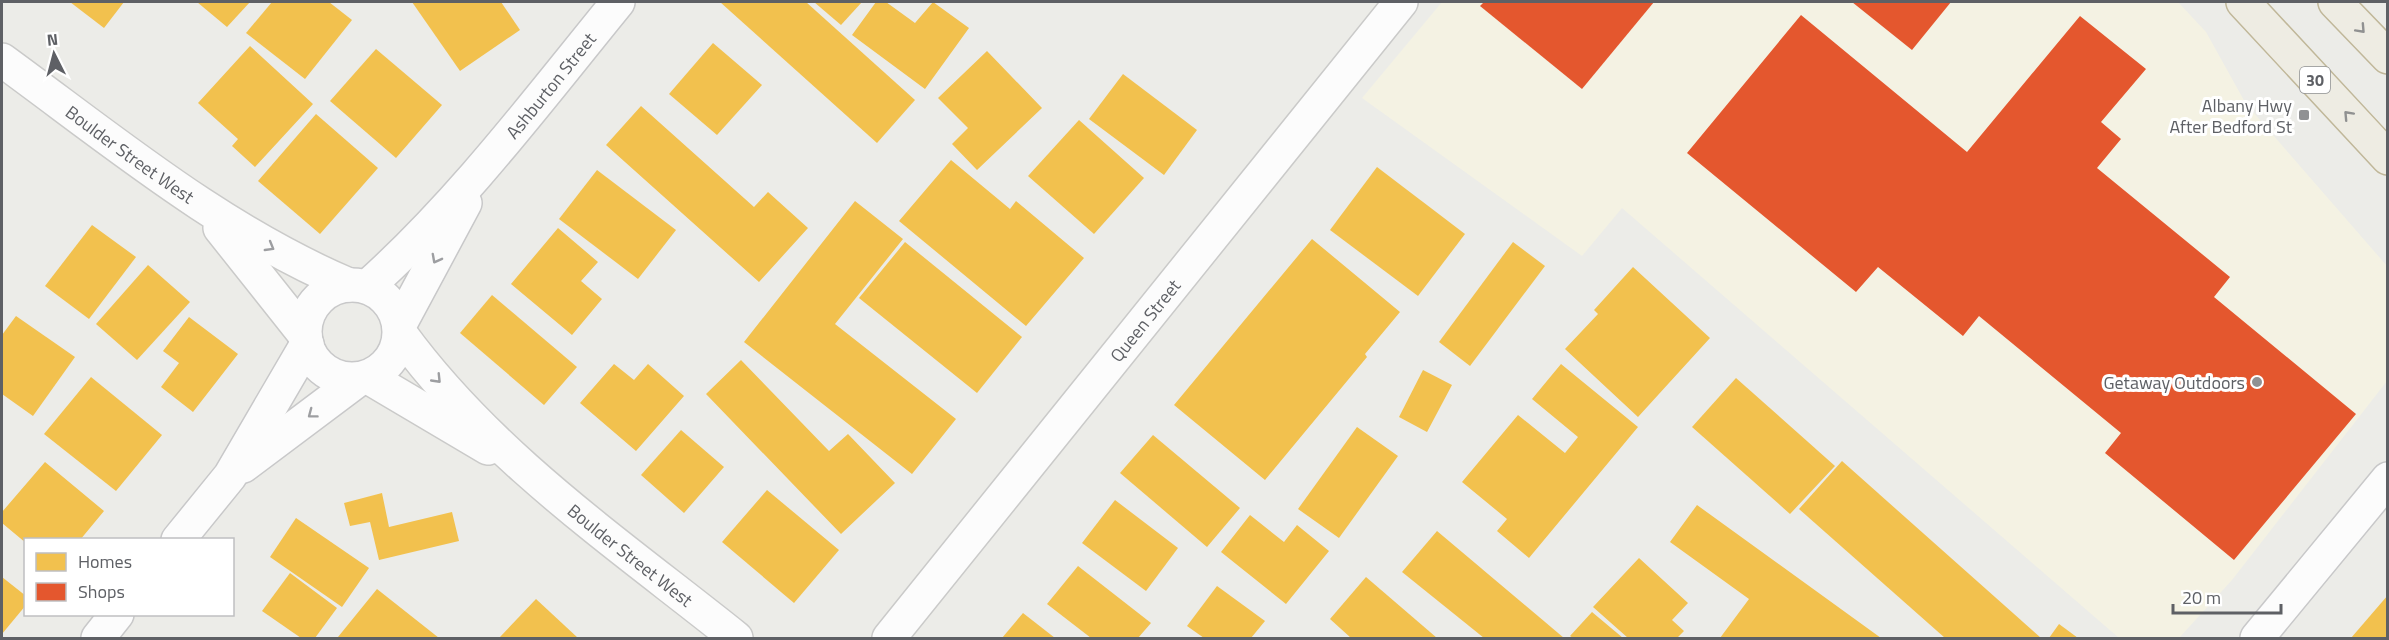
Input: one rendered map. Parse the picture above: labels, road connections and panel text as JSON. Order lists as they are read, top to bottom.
{
  "streets": {
    "highway": ["30"],
    "street": ["Ashburton Street", "Boulder Street West", "Queen Street"]
  },
  "crossings": [
    ["Ashburton Street", "Boulder Street West"]
  ],
  "places": {
    "transit": ["Albany Hwy After Bedford St"],
    "other": ["Getaway Outdoors"]
  },
  "legend": ["Homes", "Shops"],
  "scale_bar": "20 m",
  "north": "top"
}
